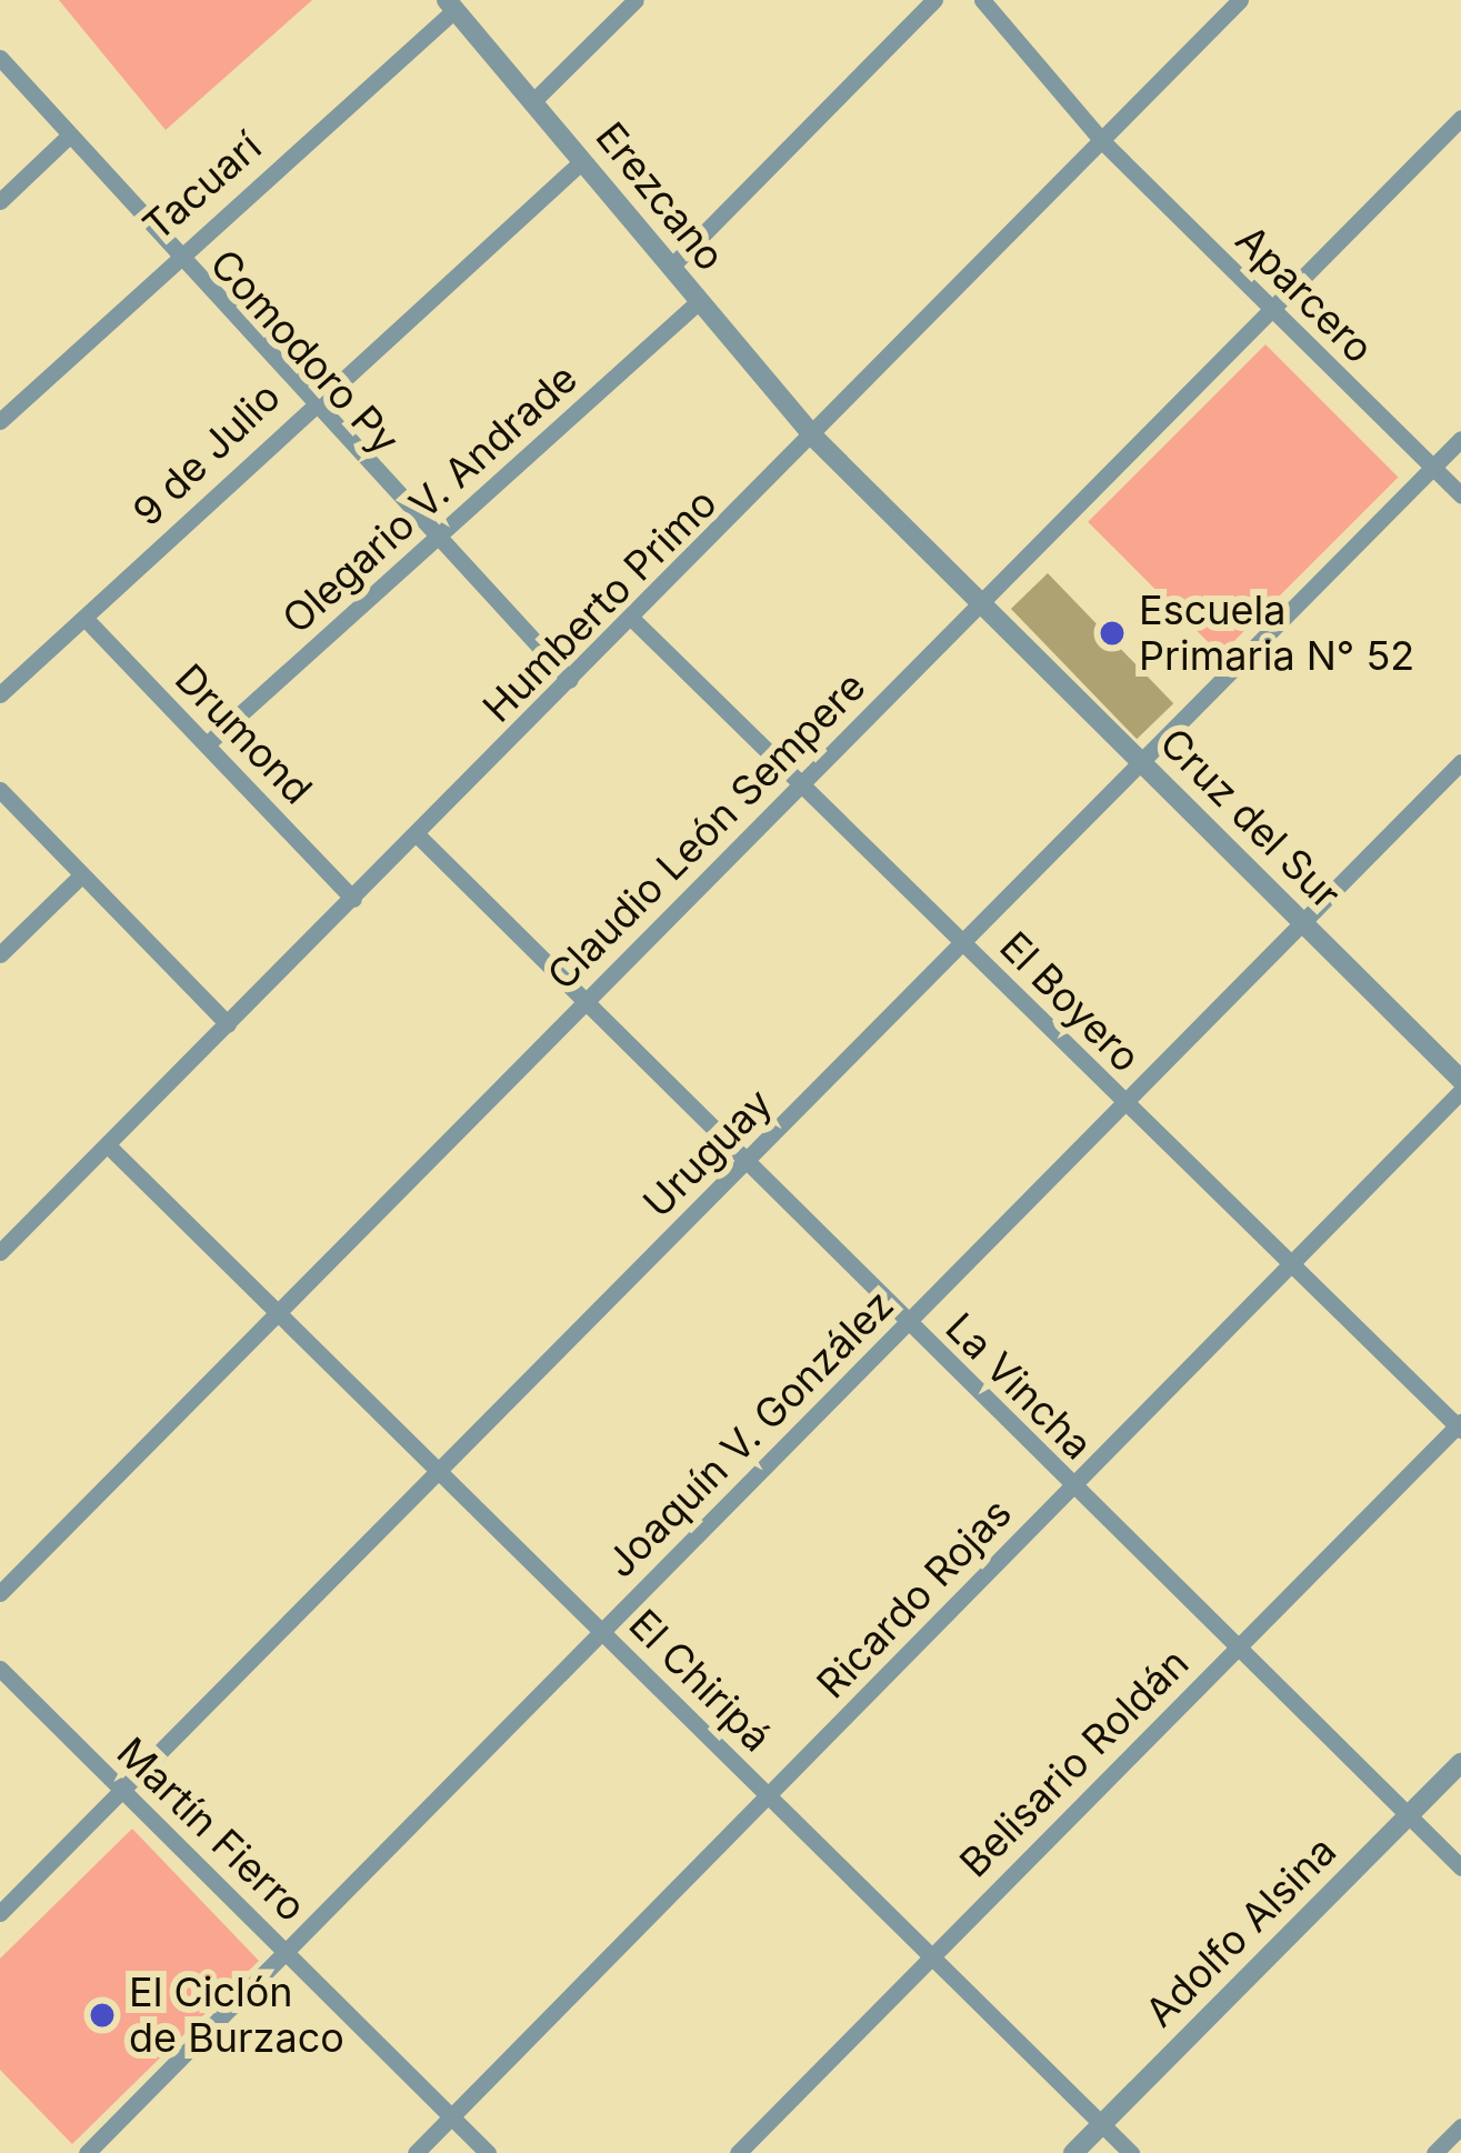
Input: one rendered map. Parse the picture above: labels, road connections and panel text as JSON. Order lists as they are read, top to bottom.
{
  "streets": {
    "street": [
      "Tacuarí",
      "Erezcano",
      "Aparcero",
      "Comodoro Py",
      "9 de Julio",
      "Olegario V. Andrade",
      "Humberto Primo",
      "Drumond",
      "Cruz del Sur",
      "Claudio León Sempere",
      "El Boyero",
      "Uruguay",
      "La Vincha",
      "Joaquín V. González",
      "Ricardo Rojas",
      "El Chiripá",
      "Belisario Roldán",
      "Martín Fierro",
      "Adolfo Alsina"
    ]
  },
  "crossings": [
    ["Tacuarí", "Erezcano"],
    ["Tacuarí", "Comodoro Py"],
    ["Erezcano", "9 de Julio"],
    ["Erezcano", "Olegario V. Andrade"],
    ["Erezcano", "Humberto Primo"],
    ["Erezcano", "Cruz del Sur"],
    ["Aparcero", "Humberto Primo"],
    ["Aparcero", "Claudio León Sempere"],
    ["Aparcero", "Uruguay"],
    ["Comodoro Py", "9 de Julio"],
    ["Comodoro Py", "Olegario V. Andrade"],
    ["Comodoro Py", "Humberto Primo"],
    ["9 de Julio", "Drumond"],
    ["Olegario V. Andrade", "Drumond"],
    ["Humberto Primo", "Drumond"],
    ["Humberto Primo", "Cruz del Sur"],
    ["Humberto Primo", "El Boyero"],
    ["Humberto Primo", "La Vincha"],
    ["Humberto Primo", "El Chiripá"],
    ["Cruz del Sur", "Claudio León Sempere"],
    ["Cruz del Sur", "Uruguay"],
    ["Cruz del Sur", "Joaquín V. González"],
    ["Claudio León Sempere", "El Boyero"],
    ["Claudio León Sempere", "La Vincha"],
    ["Claudio León Sempere", "El Chiripá"],
    ["El Boyero", "Uruguay"],
    ["El Boyero", "Joaquín V. González"],
    ["El Boyero", "Ricardo Rojas"],
    ["El Boyero", "Belisario Roldán"],
    ["Uruguay", "La Vincha"],
    ["Uruguay", "El Chiripá"],
    ["Uruguay", "Martín Fierro"],
    ["La Vincha", "Joaquín V. González"],
    ["La Vincha", "Ricardo Rojas"],
    ["La Vincha", "Belisario Roldán"],
    ["La Vincha", "Adolfo Alsina"],
    ["Joaquín V. González", "El Chiripá"],
    ["Joaquín V. González", "Martín Fierro"],
    ["Ricardo Rojas", "El Chiripá"],
    ["Ricardo Rojas", "Martín Fierro"],
    ["El Chiripá", "Belisario Roldán"],
    ["El Chiripá", "Adolfo Alsina"]
  ],
  "places": ["Escuela Primaria N° 52", "El Ciclón de Burzaco"]
}
